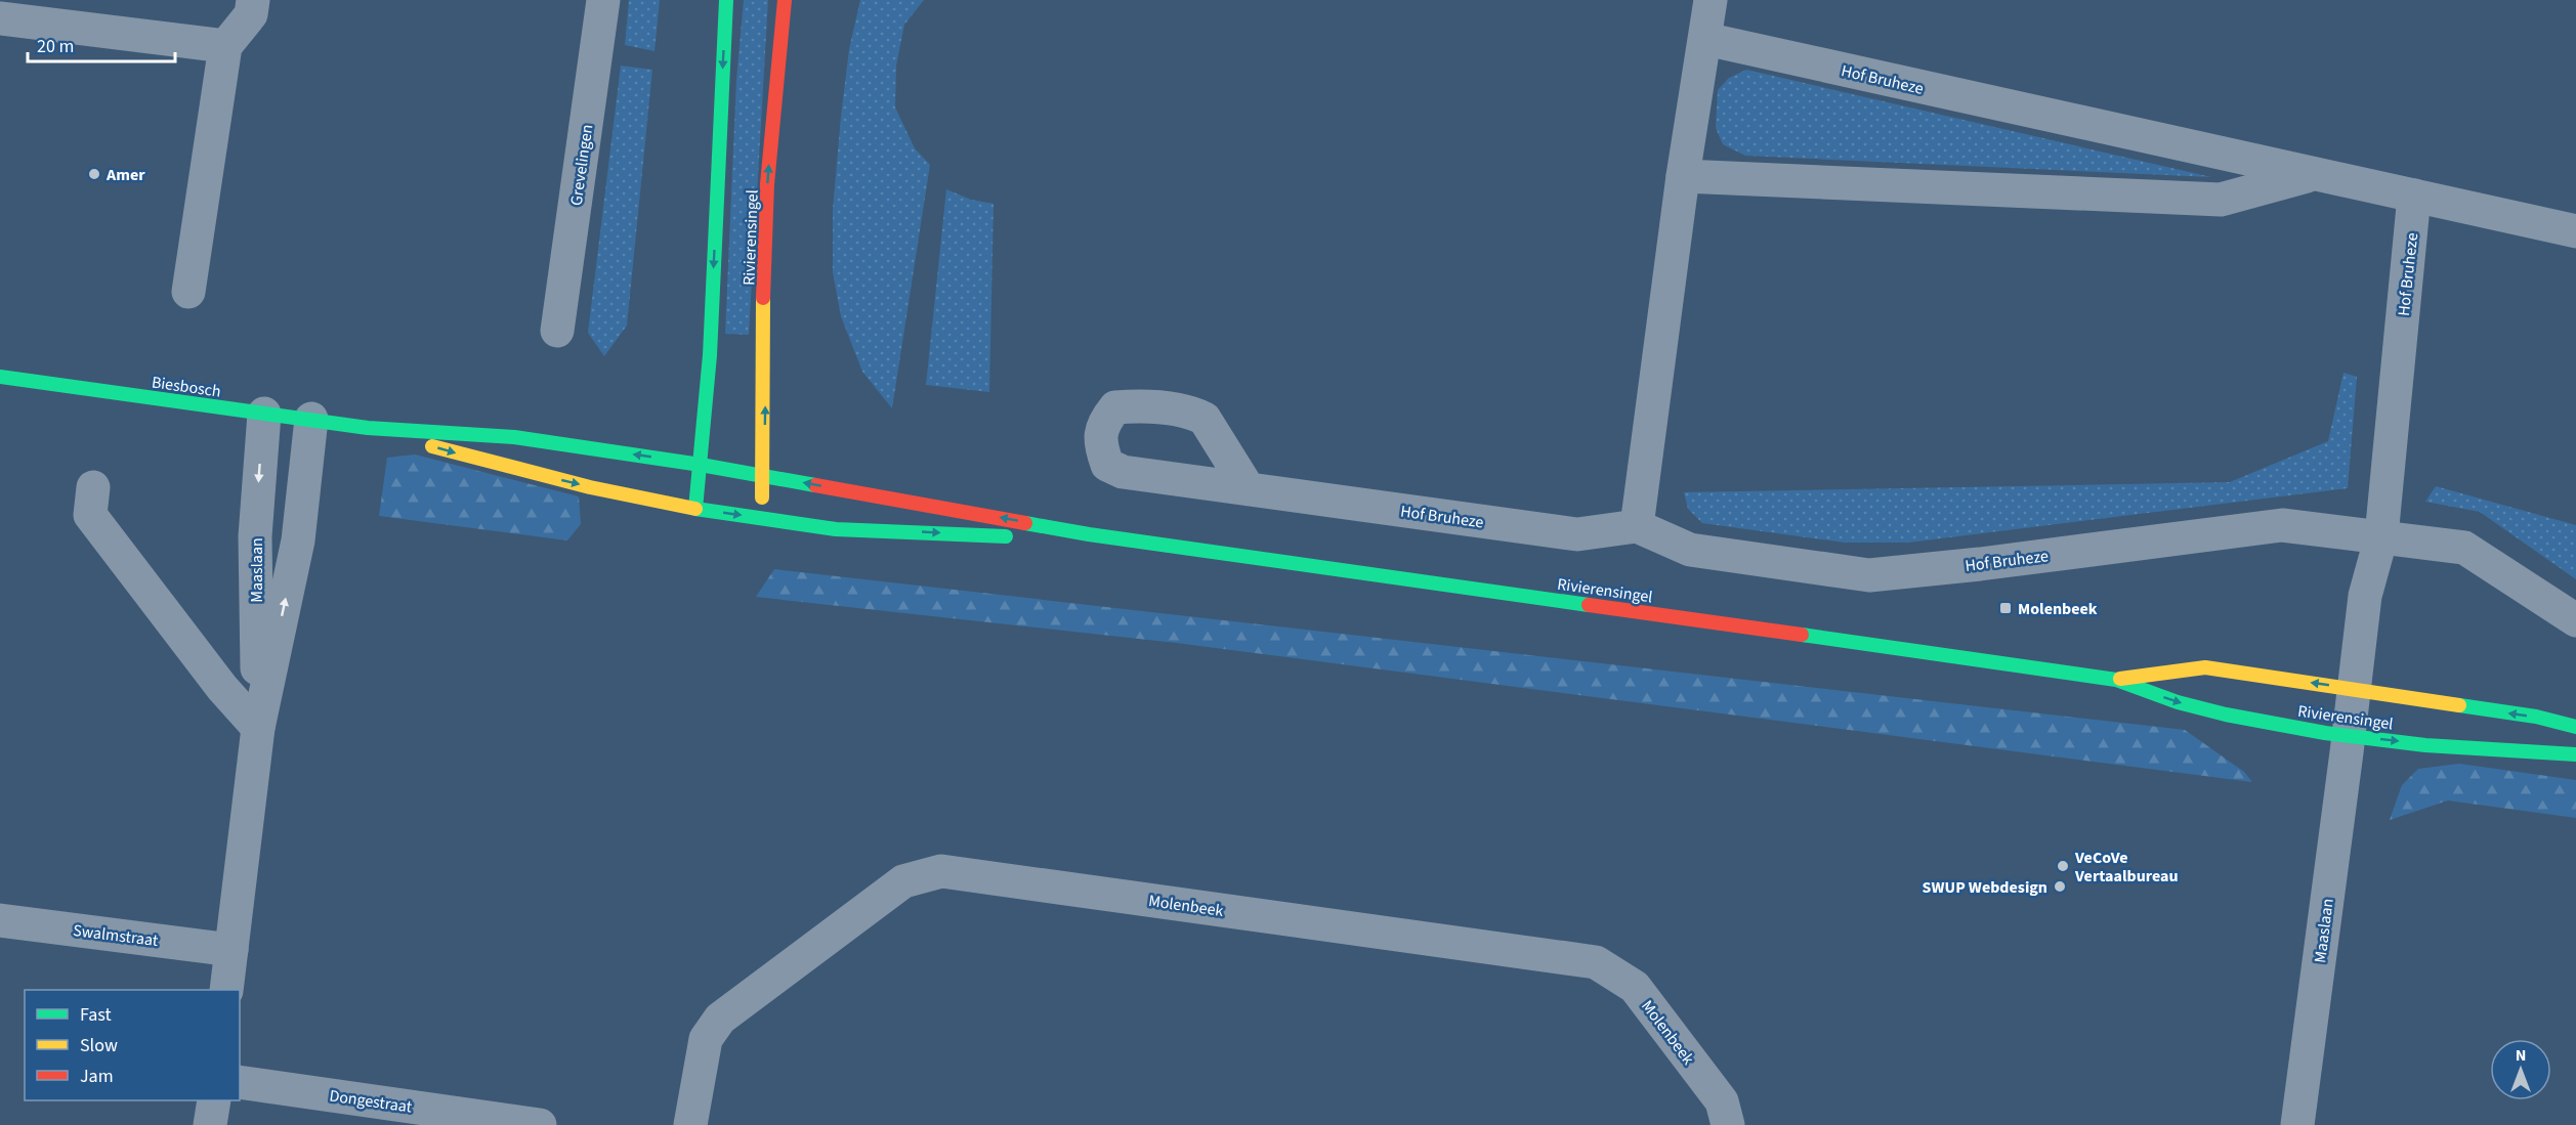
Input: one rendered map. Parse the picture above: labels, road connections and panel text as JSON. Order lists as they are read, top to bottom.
{
  "streets": {
    "street": [
      "Hof Bruheze",
      "Grevelingen",
      "Rivierensingel",
      "Biesbosch",
      "Maaslaan",
      "Molenbeek",
      "Swalmstraat",
      "Dongestraat"
    ]
  },
  "crossings": [
    ["Hof Bruheze", "Rivierensingel"],
    ["Hof Bruheze", "Maaslaan"],
    ["Rivierensingel", "Biesbosch"],
    ["Rivierensingel", "Maaslaan"],
    ["Biesbosch", "Maaslaan"],
    ["Maaslaan", "Swalmstraat"]
  ],
  "places": {
    "other": ["Amer", "VeCoVe Vertaalbureau", "SWUP Webdesign"],
    "transit": ["Molenbeek"]
  },
  "legend": ["Fast", "Slow", "Jam"],
  "scale_bar": "20 m",
  "north": "top"
}
